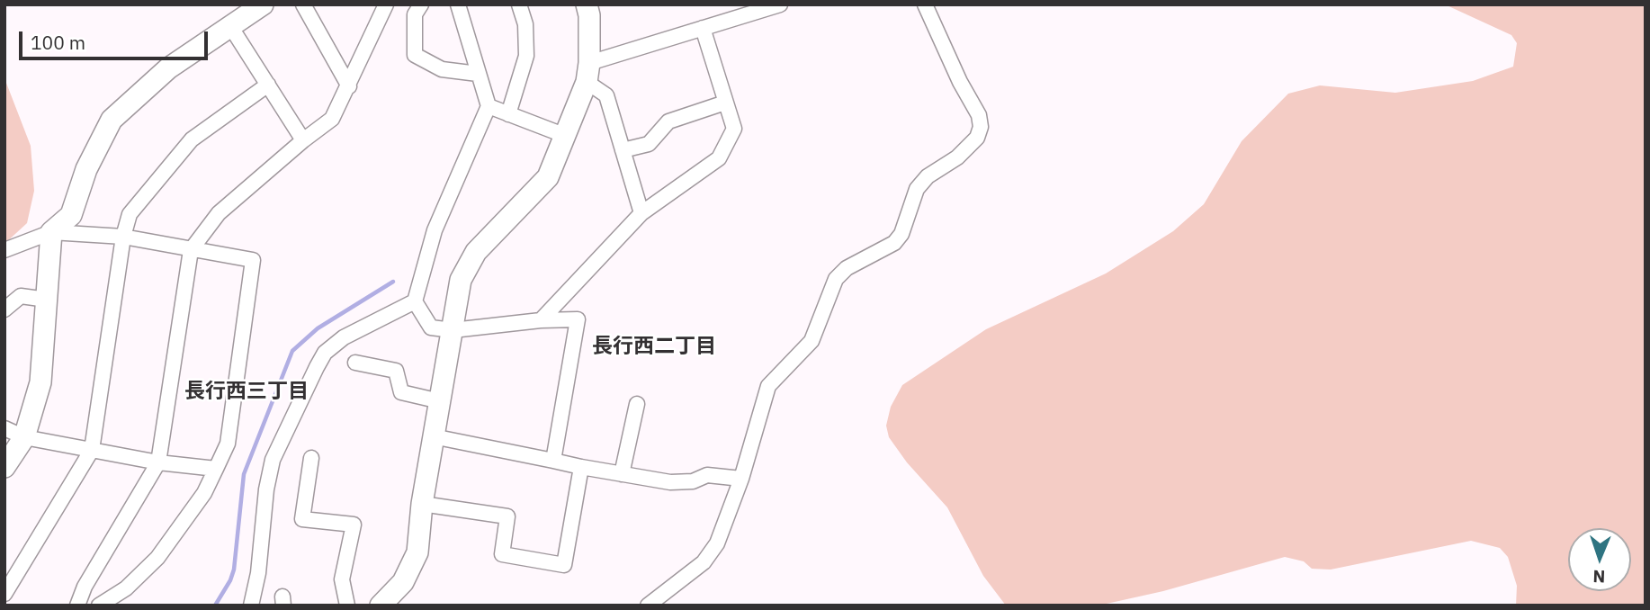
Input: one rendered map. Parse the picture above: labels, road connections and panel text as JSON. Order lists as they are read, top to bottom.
{
  "districts": ["長行西二丁目", "長行西三丁目"],
  "scale_bar": "100 m",
  "north": "bottom"
}
